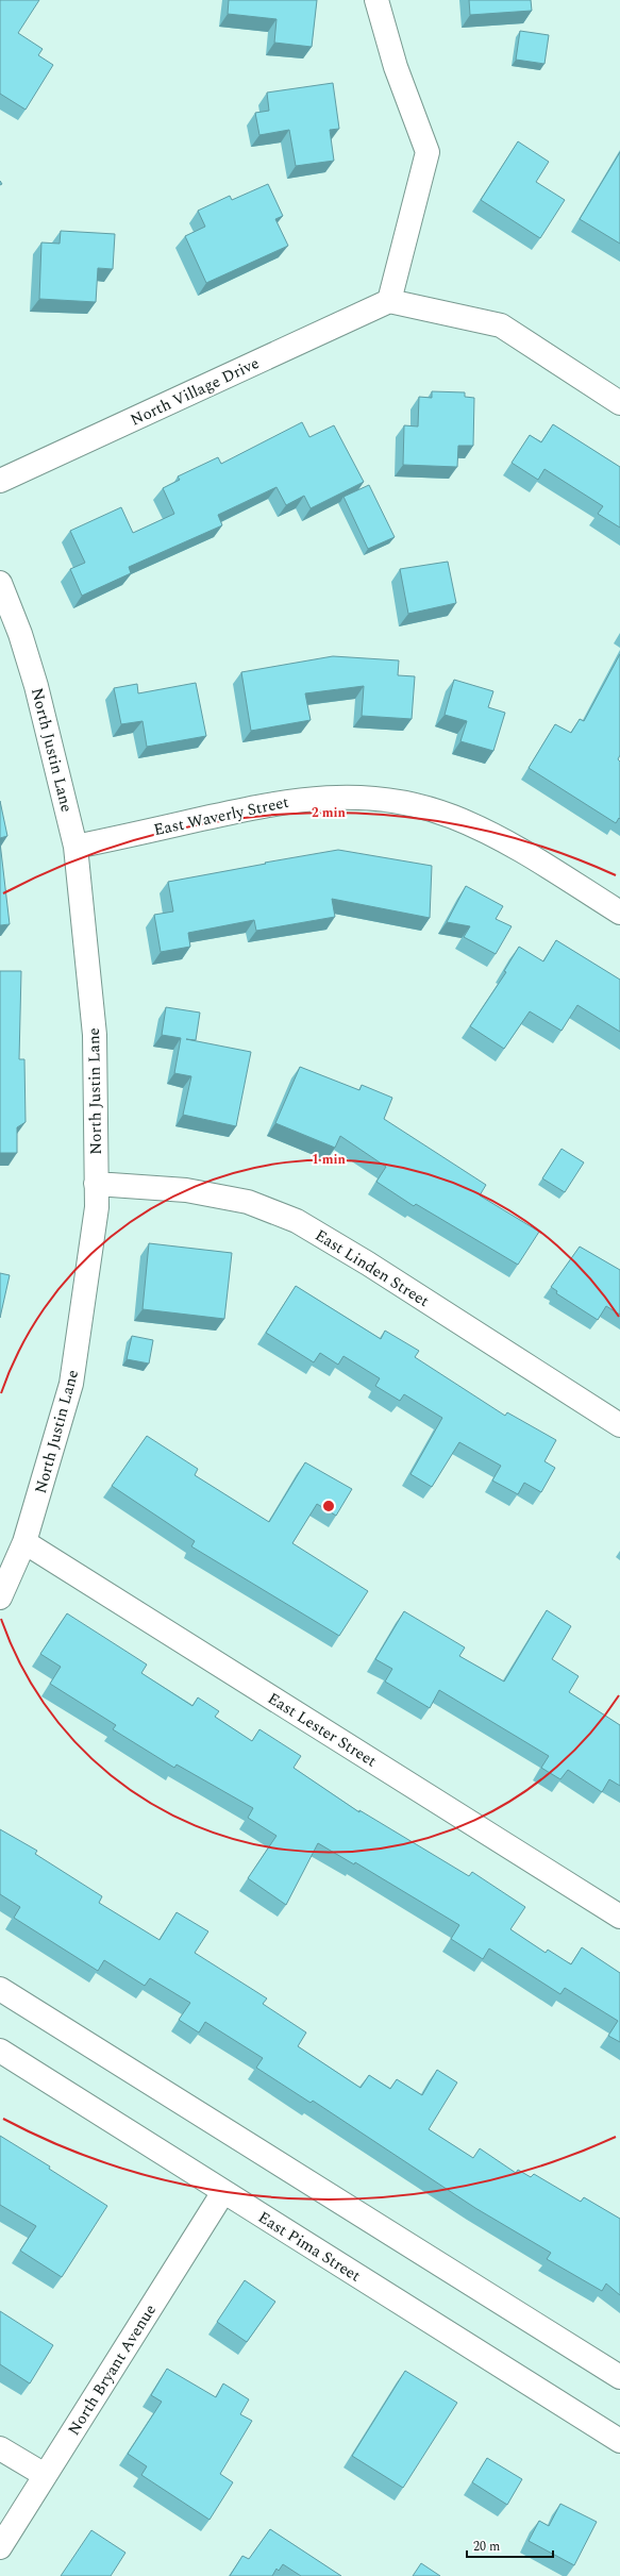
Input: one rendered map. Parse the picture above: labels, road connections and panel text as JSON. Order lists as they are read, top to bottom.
{
  "streets": {
    "street": [
      "North Village Drive",
      "North Justin Lane",
      "East Waverly Street",
      "East Linden Street",
      "East Lester Street",
      "East Pima Street",
      "North Bryant Avenue"
    ]
  },
  "crossings": [
    ["North Justin Lane", "East Waverly Street"],
    ["North Justin Lane", "East Linden Street"],
    ["North Justin Lane", "East Lester Street"],
    ["East Pima Street", "North Bryant Avenue"]
  ],
  "scale_bar": "20 m",
  "rings": ["2 min", "1 min"]
}
